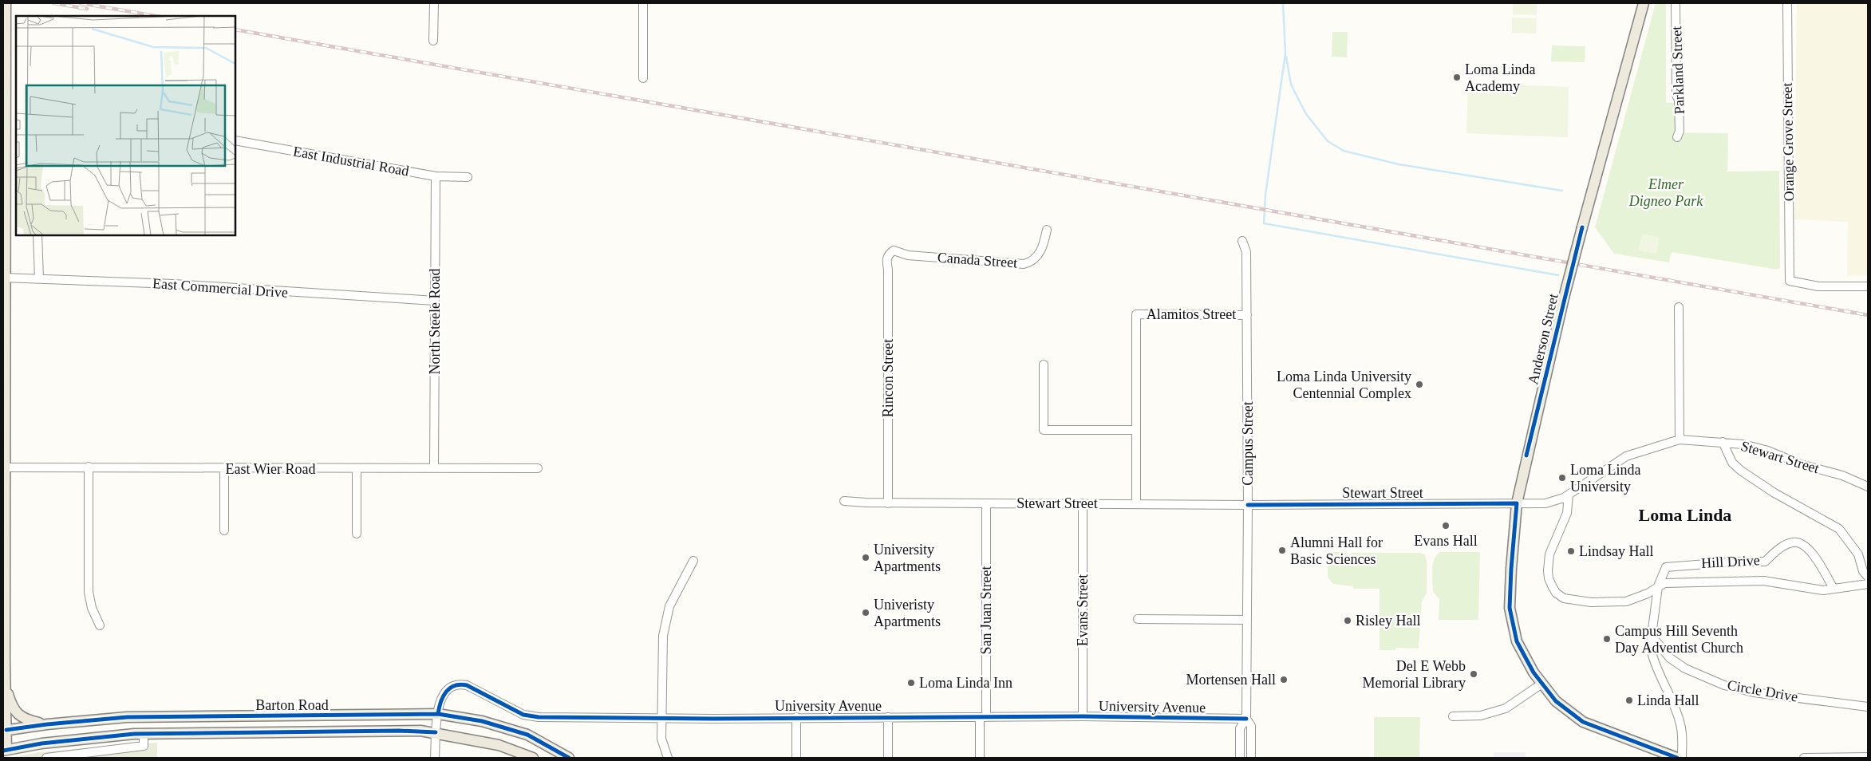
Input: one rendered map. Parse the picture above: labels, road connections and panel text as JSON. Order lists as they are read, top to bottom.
{
  "streets": {
    "main road": ["Anderson Street", "Barton Road"],
    "street": [
      "Parkland Street",
      "Orange Grove Street",
      "East Industrial Road",
      "Canada Street",
      "East Commercial Drive",
      "Alamitos Street",
      "North Steele Road",
      "Rincon Street",
      "Campus Street",
      "Stewart Street",
      "East Wier Road",
      "Hill Drive",
      "San Juan Street",
      "Evans Street",
      "Circle Drive",
      "University Avenue"
    ]
  },
  "crossings": [
    ["East Industrial Road", "North Steele Road"],
    ["Canada Street", "Rincon Street"],
    ["East Commercial Drive", "North Steele Road"],
    ["Alamitos Street", "Campus Street"],
    ["North Steele Road", "East Wier Road"],
    ["Anderson Street", "Stewart Street"],
    ["Rincon Street", "Stewart Street"],
    ["Campus Street", "Stewart Street"],
    ["Campus Street", "University Avenue"],
    ["Stewart Street", "San Juan Street"],
    ["Stewart Street", "Evans Street"],
    ["San Juan Street", "University Avenue"],
    ["Evans Street", "University Avenue"],
    ["Barton Road", "University Avenue"]
  ],
  "districts": ["Loma Linda"],
  "parks": ["Elmer Digneo Park"],
  "places": [
    "Loma Linda Academy",
    "Loma Linda University Centennial Complex",
    "Loma Linda University",
    "Evans Hall",
    "Alumni Hall for Basic Sciences",
    "Lindsay Hall",
    "University Apartments",
    "Univeristy Apartments",
    "Risley Hall",
    "Campus Hill Seventh Day Adventist Church",
    "Del E Webb Memorial Library",
    "Mortensen Hall",
    "Loma Linda Inn",
    "Linda Hall"
  ]
}
